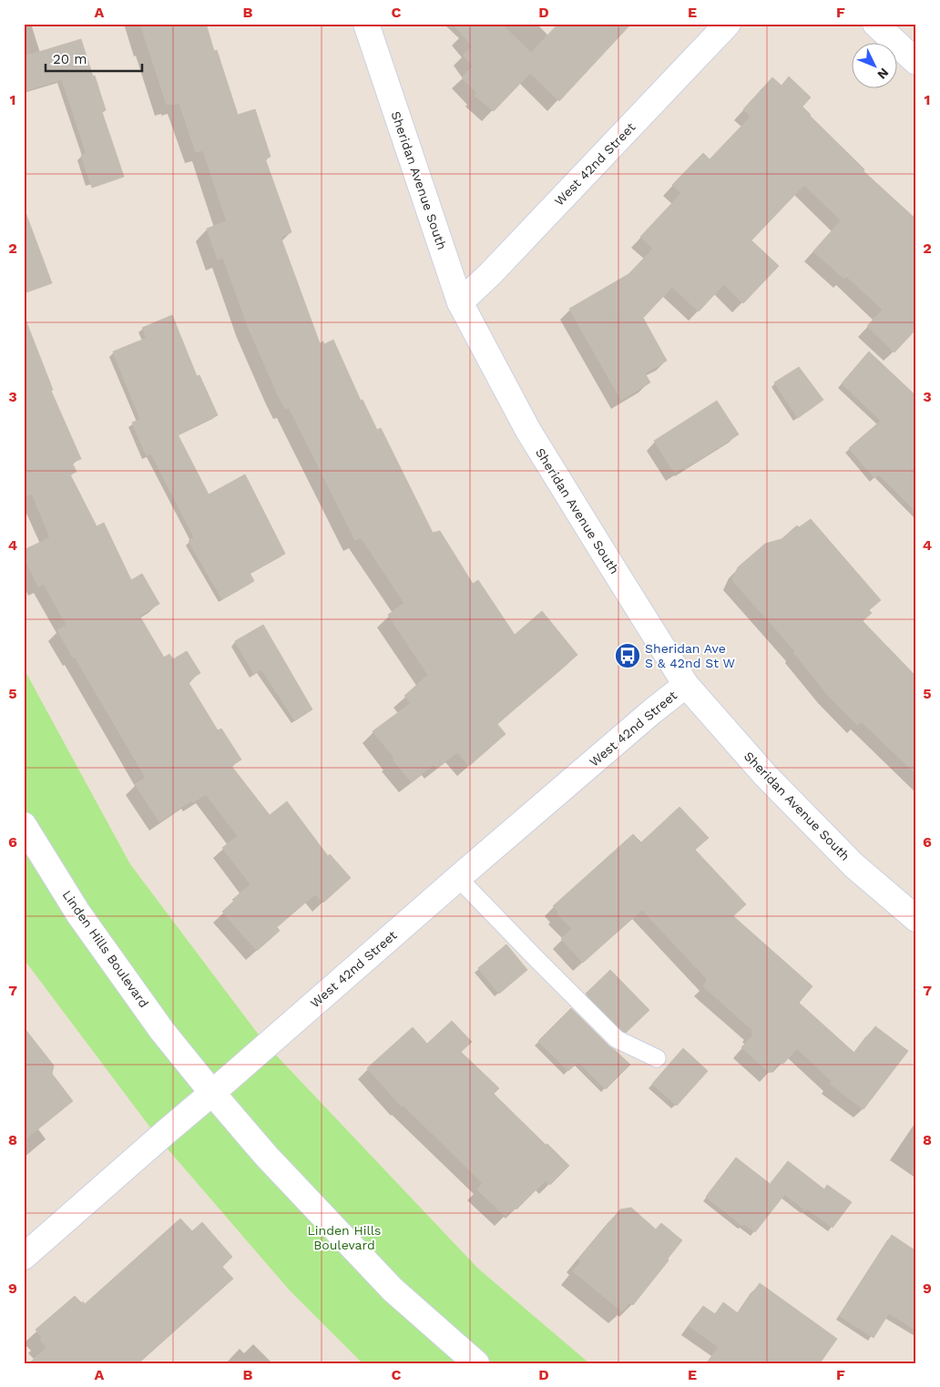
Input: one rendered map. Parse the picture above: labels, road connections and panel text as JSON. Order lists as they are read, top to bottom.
{
  "streets": {
    "street": ["West 42nd Street", "Sheridan Avenue South", "Linden Hills Boulevard"]
  },
  "crossings": [
    ["West 42nd Street", "Sheridan Avenue South"],
    ["West 42nd Street", "Linden Hills Boulevard"]
  ],
  "parks": ["Linden Hills Boulevard"],
  "places": {
    "bus stop": ["Sheridan Ave S & 42nd St W"]
  },
  "scale_bar": "20 m",
  "north": "bottom right",
  "grid": {
    "columns": [
      "A",
      "B",
      "C",
      "D",
      "E",
      "F"
    ],
    "rows": [
      "1",
      "2",
      "3",
      "4",
      "5",
      "6",
      "7",
      "8",
      "9"
    ]
  }
}
